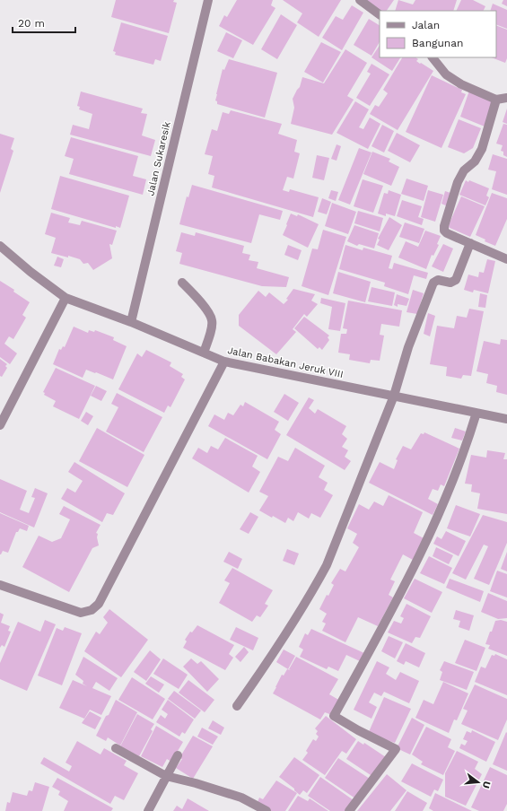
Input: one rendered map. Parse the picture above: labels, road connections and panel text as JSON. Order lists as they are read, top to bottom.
{
  "streets": {
    "street": ["Jalan Sukaresik", "Jalan Babakan Jeruk VIII"]
  },
  "crossings": [
    ["Jalan Sukaresik", "Jalan Babakan Jeruk VIII"]
  ],
  "legend": ["Jalan", "Bangunan"],
  "scale_bar": "20 m",
  "north": "right"
}
